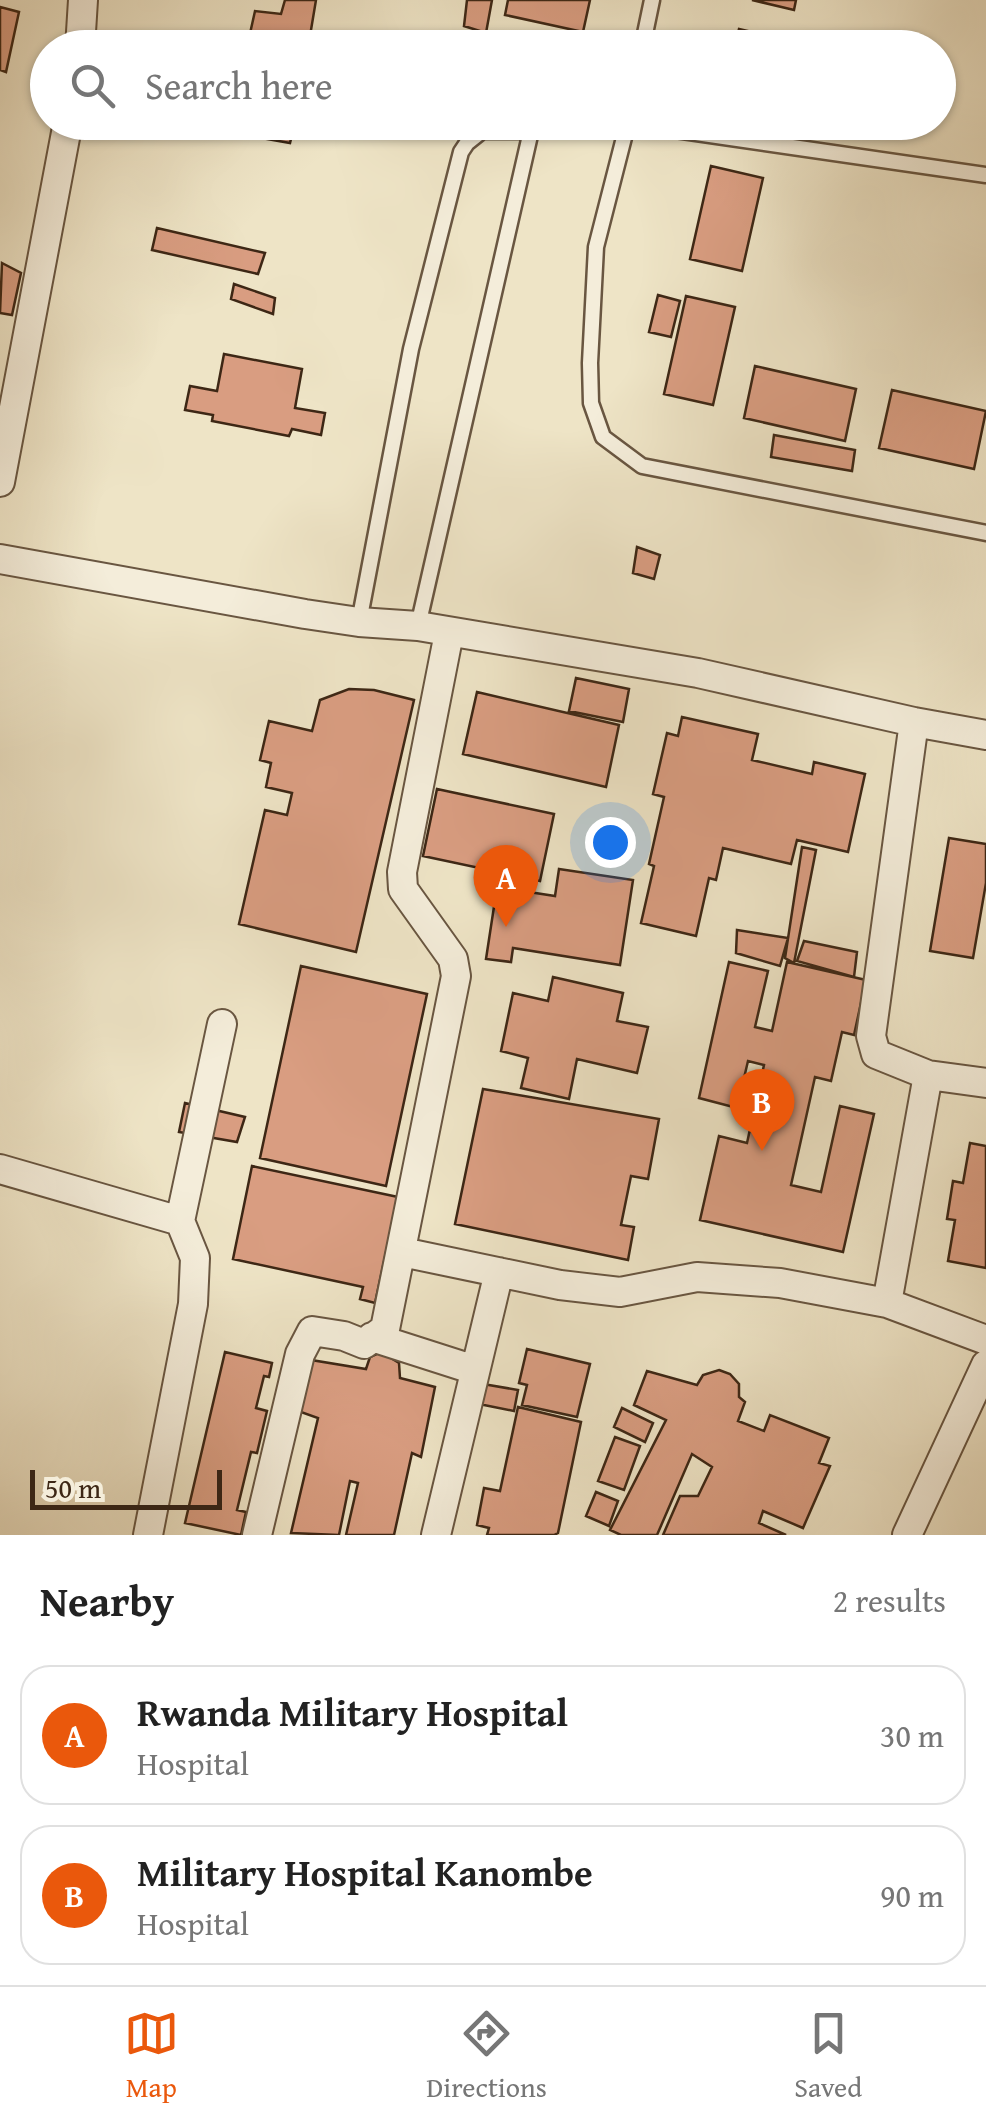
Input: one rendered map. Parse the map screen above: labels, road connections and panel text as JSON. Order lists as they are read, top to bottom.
{
  "scale_bar": "50 m",
  "page": {
    "search": "Search here",
    "pins": ["A", "B"],
    "scale": "50 m",
    "heading": ["Nearby", "2 results"],
    "list": [
      {
        "mark": "A",
        "name": "Rwanda Military Hospital",
        "note": "Hospital",
        "value": "30 m"
      },
      {
        "mark": "B",
        "name": "Military Hospital Kanombe",
        "note": "Hospital",
        "value": "90 m"
      }
    ],
    "nav": ["Map", "Directions", "Saved"]
  }
}
